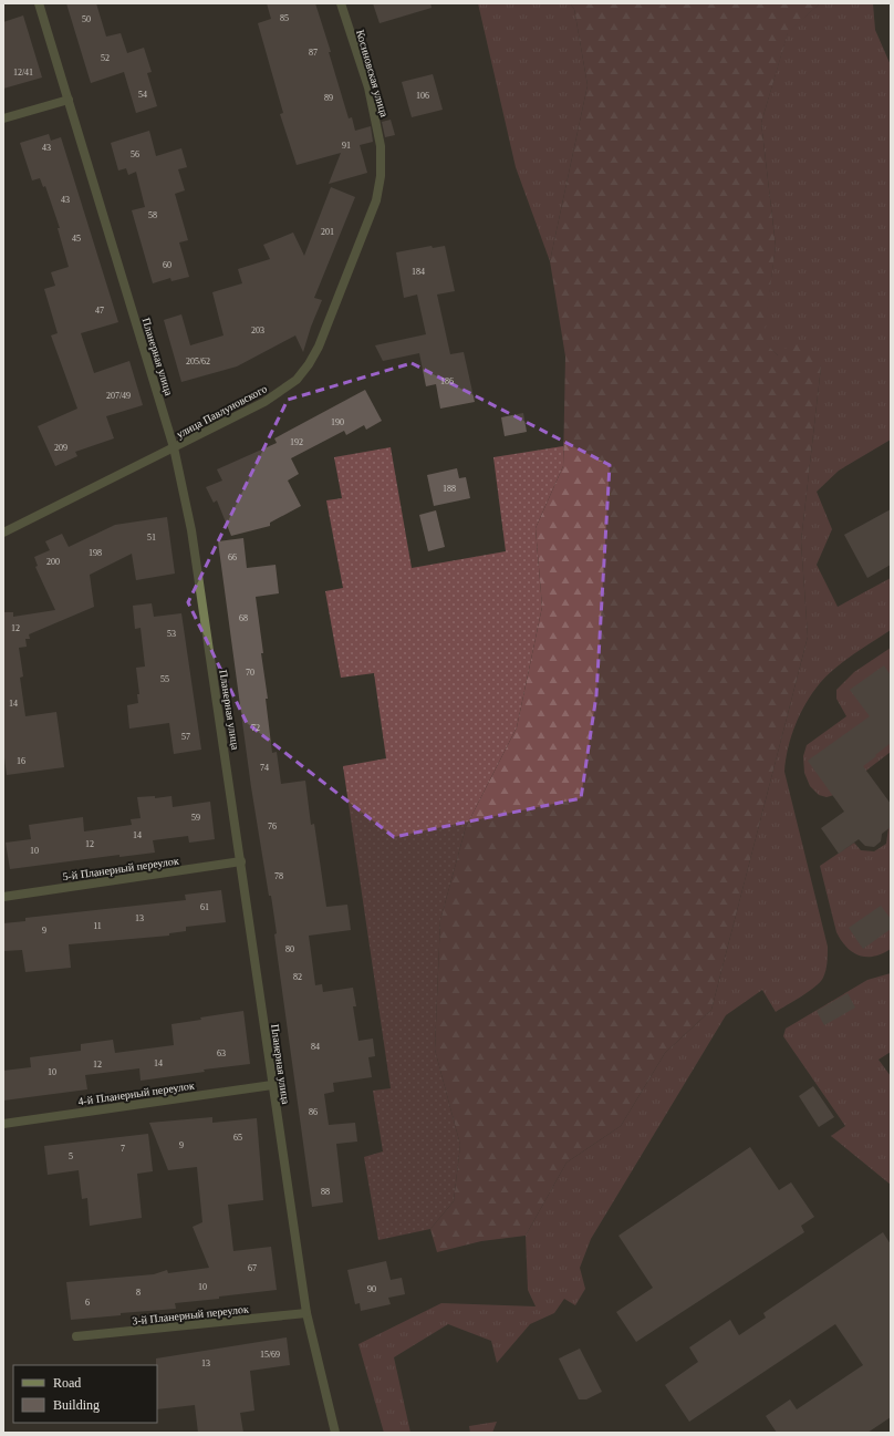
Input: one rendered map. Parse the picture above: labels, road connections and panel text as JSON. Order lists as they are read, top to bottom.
{
  "streets": {
    "street": [
      "Косиновская улица",
      "Планерная улица",
      "улица Павлуновского",
      "5-й Планерный переулок",
      "4-й Планерный переулок",
      "3-й Планерный переулок"
    ]
  },
  "crossings": [
    ["Косиновская улица", "улица Павлуновского"],
    ["Планерная улица", "улица Павлуновского"],
    ["Планерная улица", "5-й Планерный переулок"],
    ["Планерная улица", "4-й Планерный переулок"],
    ["Планерная улица", "3-й Планерный переулок"]
  ],
  "house_numbers": [
    "85",
    "50",
    "87",
    "52",
    "12/41",
    "54",
    "106",
    "89",
    "91",
    "43",
    "56",
    "43",
    "58",
    "201",
    "45",
    "60",
    "184",
    "47",
    "203",
    "205/62",
    "186",
    "207/49",
    "190",
    "192",
    "209",
    "188",
    "51",
    "198",
    "66",
    "200",
    "68",
    "12",
    "53",
    "70",
    "55",
    "14",
    "72",
    "57",
    "16",
    "74",
    "59",
    "76",
    "14",
    "12",
    "10",
    "78",
    "61",
    "13",
    "11",
    "9",
    "80",
    "82",
    "84",
    "63",
    "14",
    "12",
    "10",
    "86",
    "65",
    "9",
    "7",
    "5",
    "88",
    "67",
    "10",
    "90",
    "8",
    "6",
    "15/69",
    "13"
  ],
  "legend": ["Road", "Building"]
}
